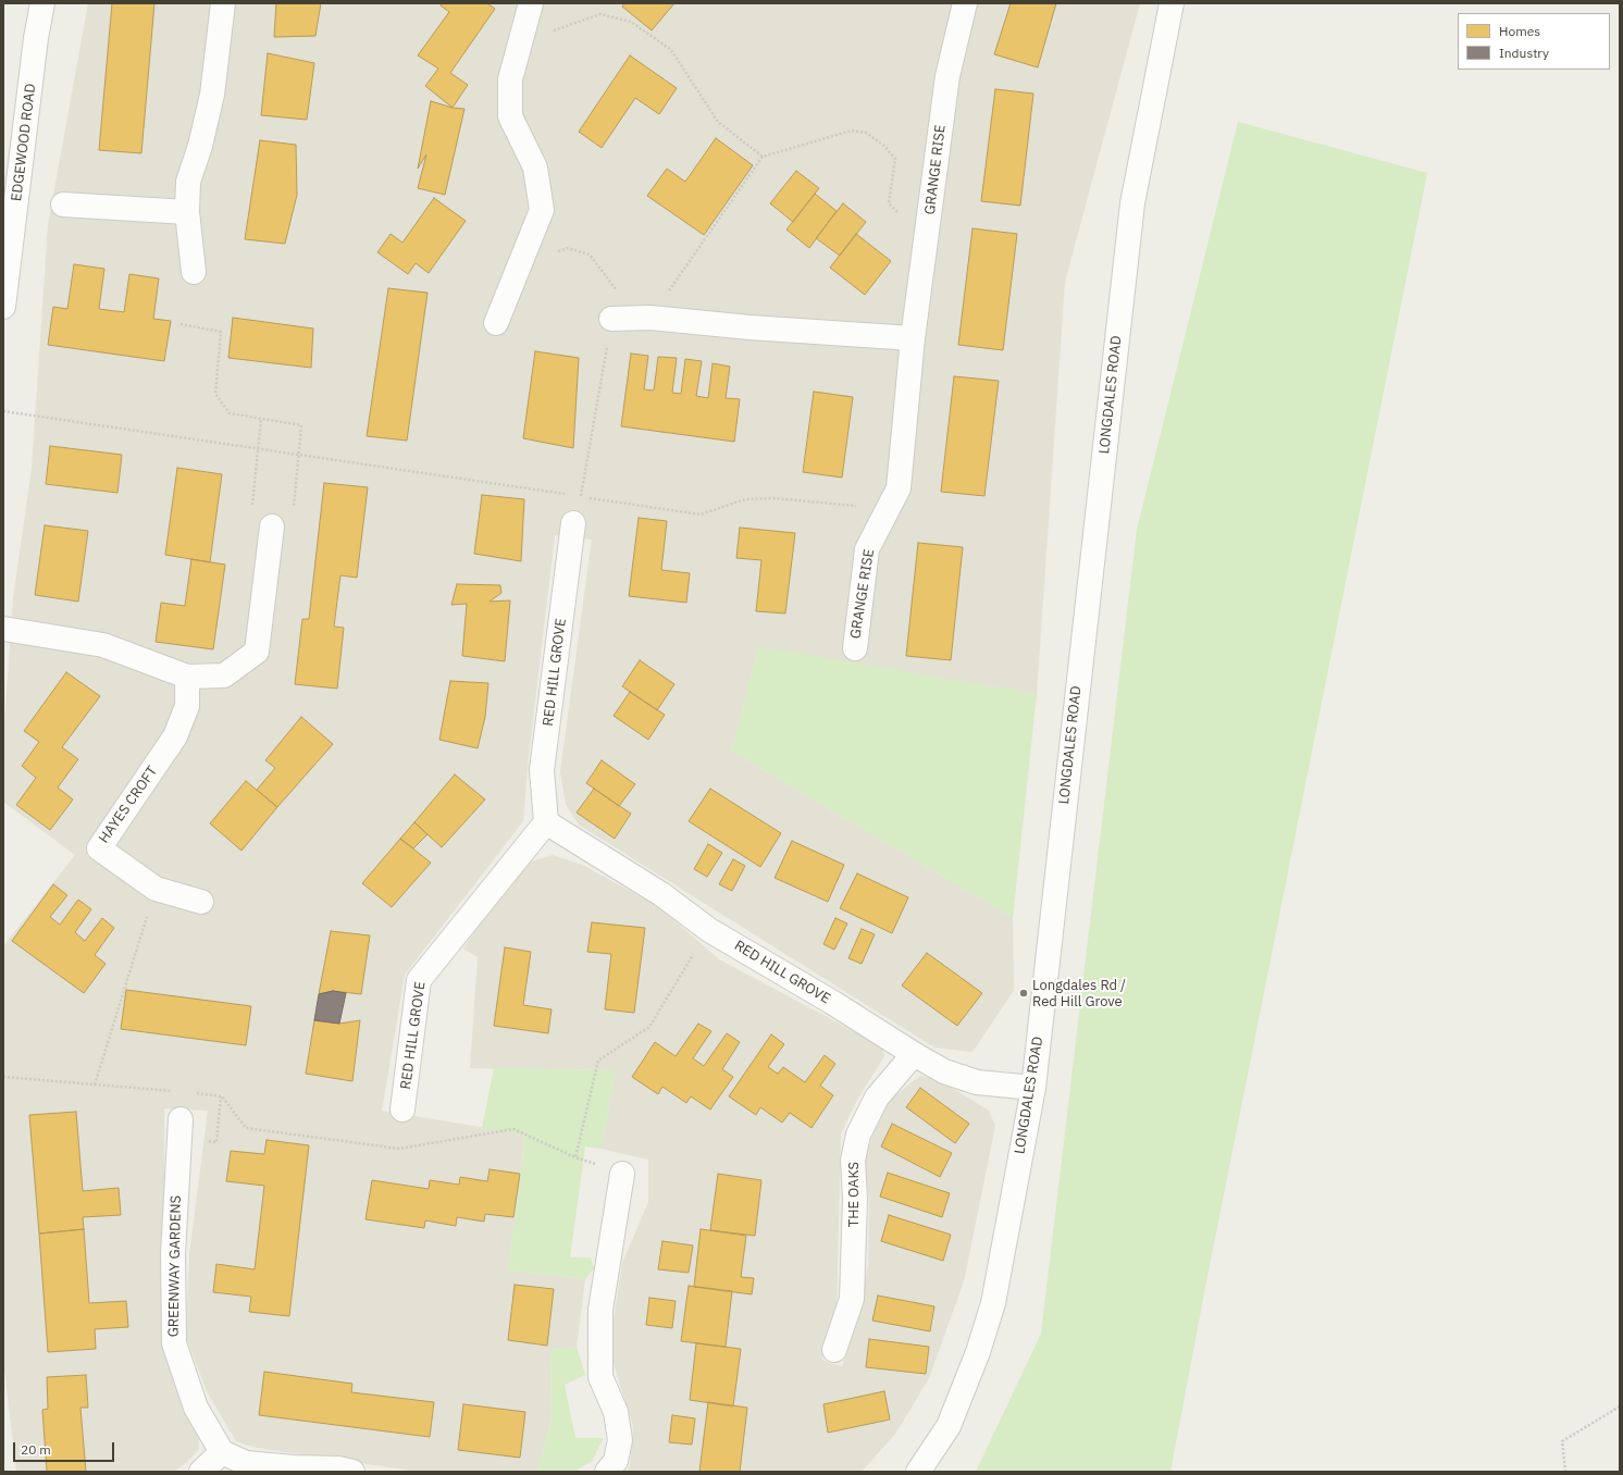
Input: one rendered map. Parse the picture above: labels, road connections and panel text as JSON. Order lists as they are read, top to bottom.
{
  "streets": {
    "street": [
      "EDGEWOOD ROAD",
      "GRANGE RISE",
      "LONGDALES ROAD",
      "RED HILL GROVE",
      "HAYES CROFT",
      "THE OAKS",
      "GREENWAY GARDENS"
    ]
  },
  "crossings": [
    ["LONGDALES ROAD", "RED HILL GROVE"],
    ["RED HILL GROVE", "THE OAKS"]
  ],
  "places": ["Longdales Rd / Red Hill Grove"],
  "legend": ["Homes", "Industry"],
  "scale_bar": "20 m"
}
